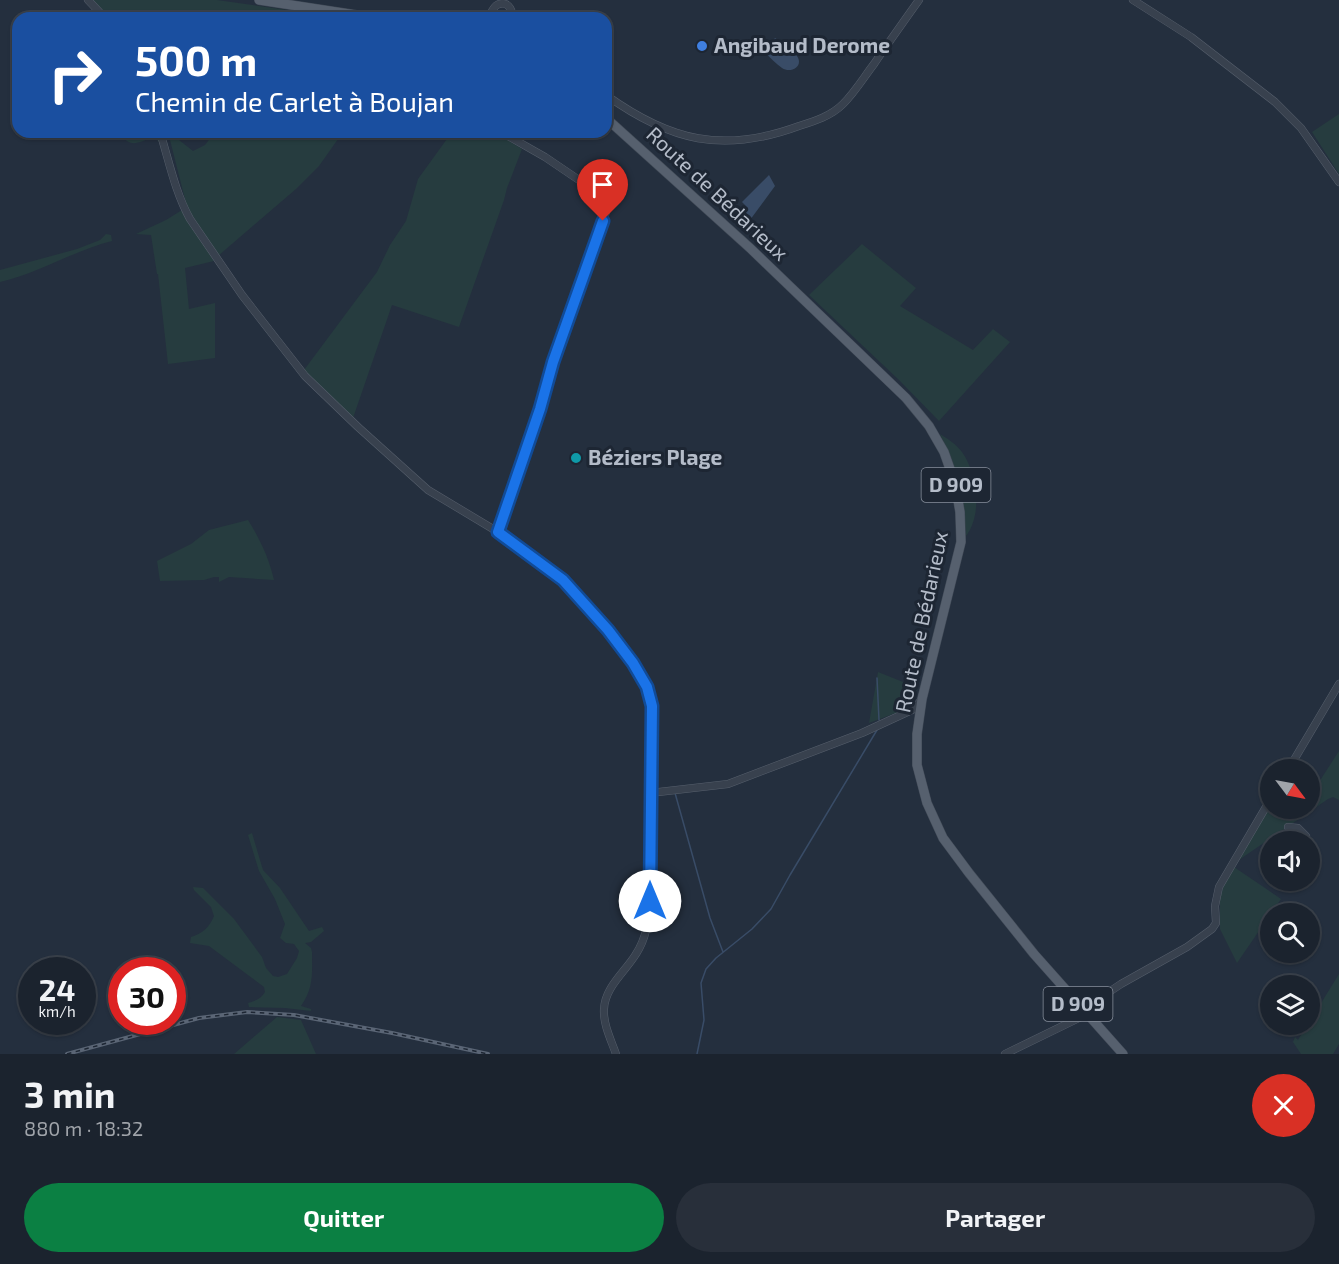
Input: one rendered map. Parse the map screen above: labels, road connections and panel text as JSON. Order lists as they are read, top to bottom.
{
  "streets": {
    "main road": ["Route de Bédarieux", "D 909"]
  },
  "places": ["Angibaud Derome", "Béziers Plage"],
  "north": "bottom right",
  "page": {
    "turn": ["500 m", "Chemin de Carlet à Boujan"],
    "speed": "24 km/h",
    "limit": "30",
    "heading": ["3 min", "880 m · 18:32"],
    "buttons": ["Quitter", "Partager"]
  }
}
